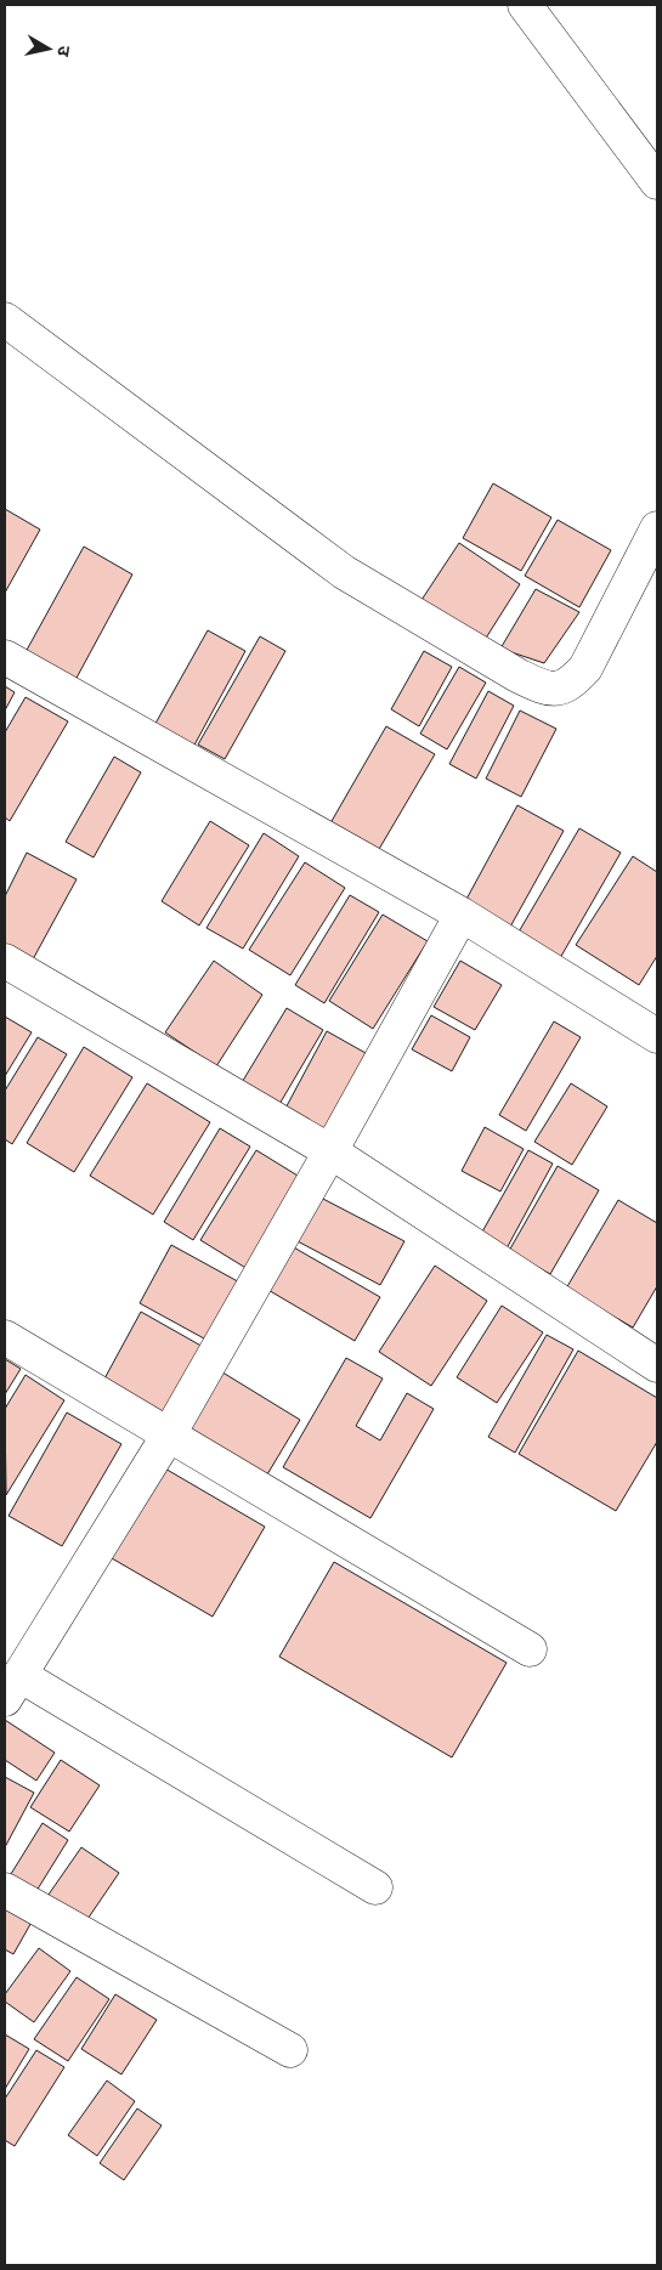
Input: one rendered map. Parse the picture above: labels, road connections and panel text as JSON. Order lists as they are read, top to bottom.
{
  "north": "right"
}
